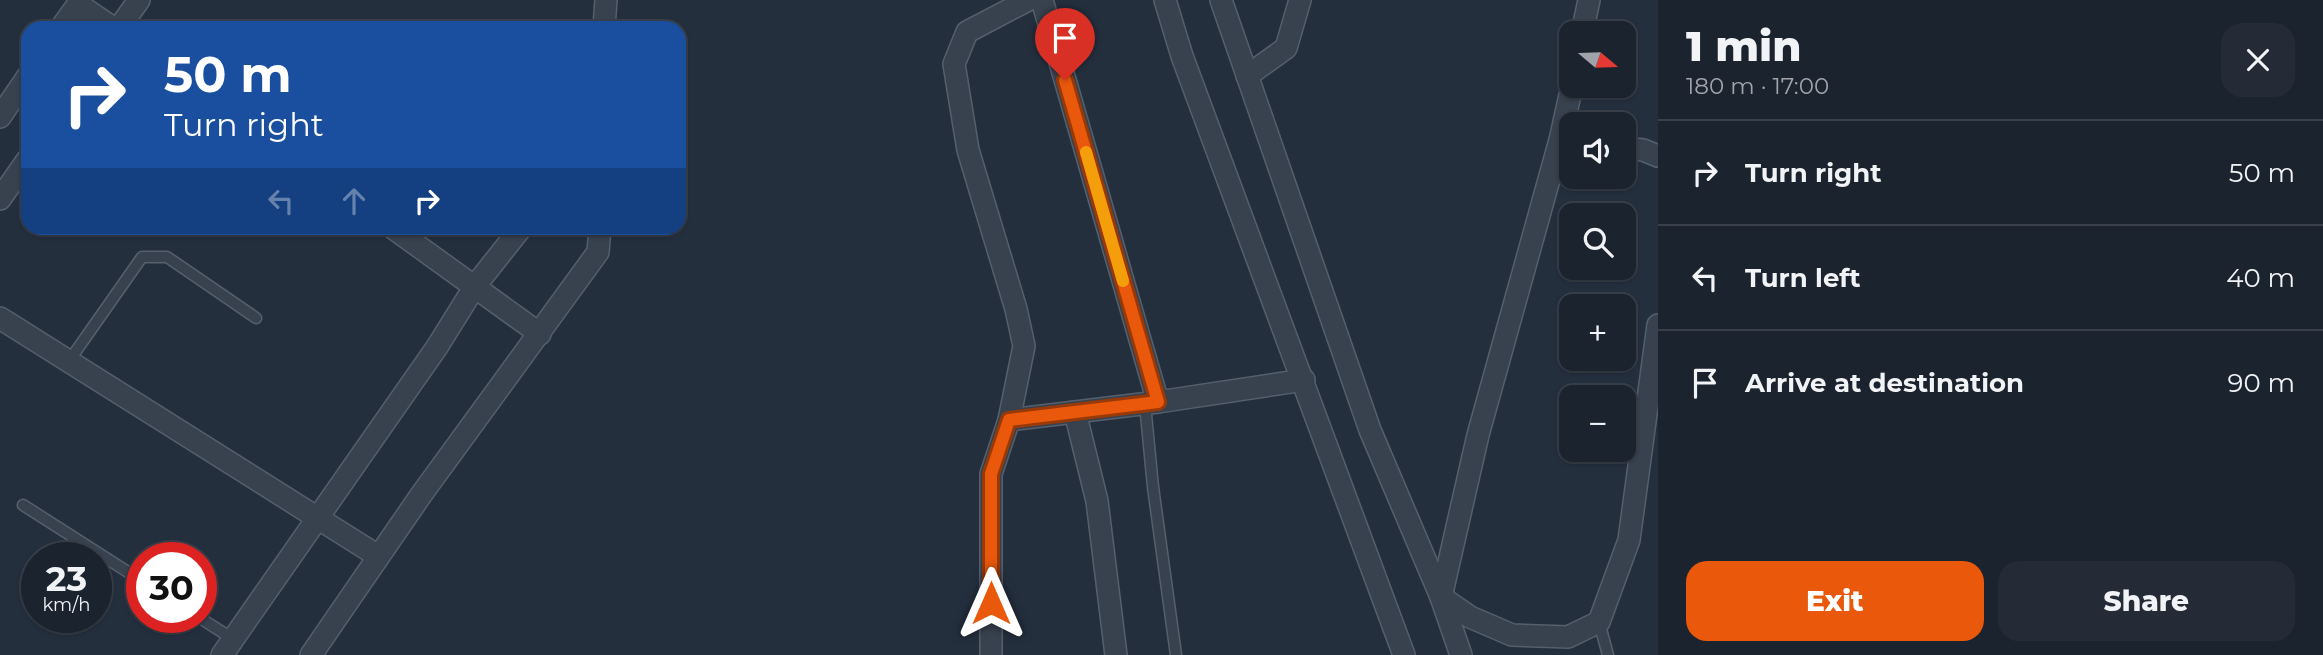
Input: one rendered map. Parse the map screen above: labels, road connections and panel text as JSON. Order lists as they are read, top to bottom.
{
  "north": "right",
  "page": {
    "heading": ["1 min", "180 m · 17:00"],
    "map_buttons": ["+", "−"],
    "turn": ["50 m", "Turn right"],
    "list": [
      {
        "name": "Turn right",
        "value": "50 m"
      },
      {
        "name": "Turn left",
        "value": "40 m"
      },
      {
        "name": "Arrive at destination",
        "value": "90 m"
      }
    ],
    "speed": "23 km/h",
    "limit": "30",
    "buttons": ["Exit", "Share"]
  }
}
